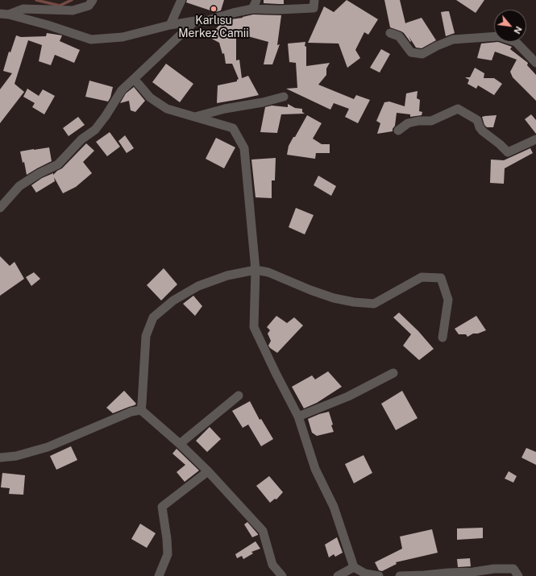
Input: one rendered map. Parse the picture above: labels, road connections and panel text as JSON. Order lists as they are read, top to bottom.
{
  "places": ["Karlısu Merkez Camii"],
  "north": "bottom right"
}
